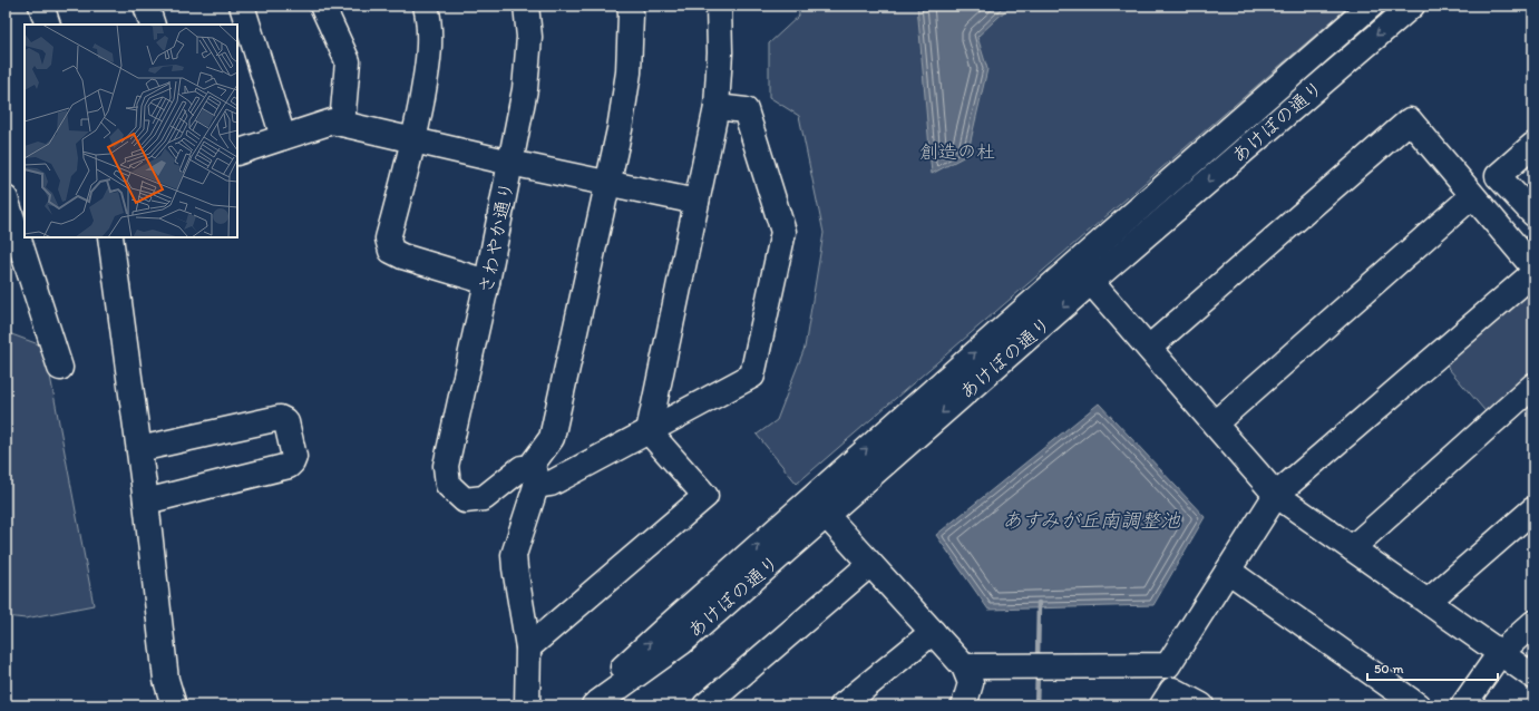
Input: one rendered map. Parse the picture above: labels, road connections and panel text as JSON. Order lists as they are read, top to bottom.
{
  "streets": {
    "street": ["あけぼの通り", "さわやか通り"]
  },
  "water": ["あすみが丘南調整池"],
  "parks": ["創造の杜"],
  "scale_bar": "50 m"
}
